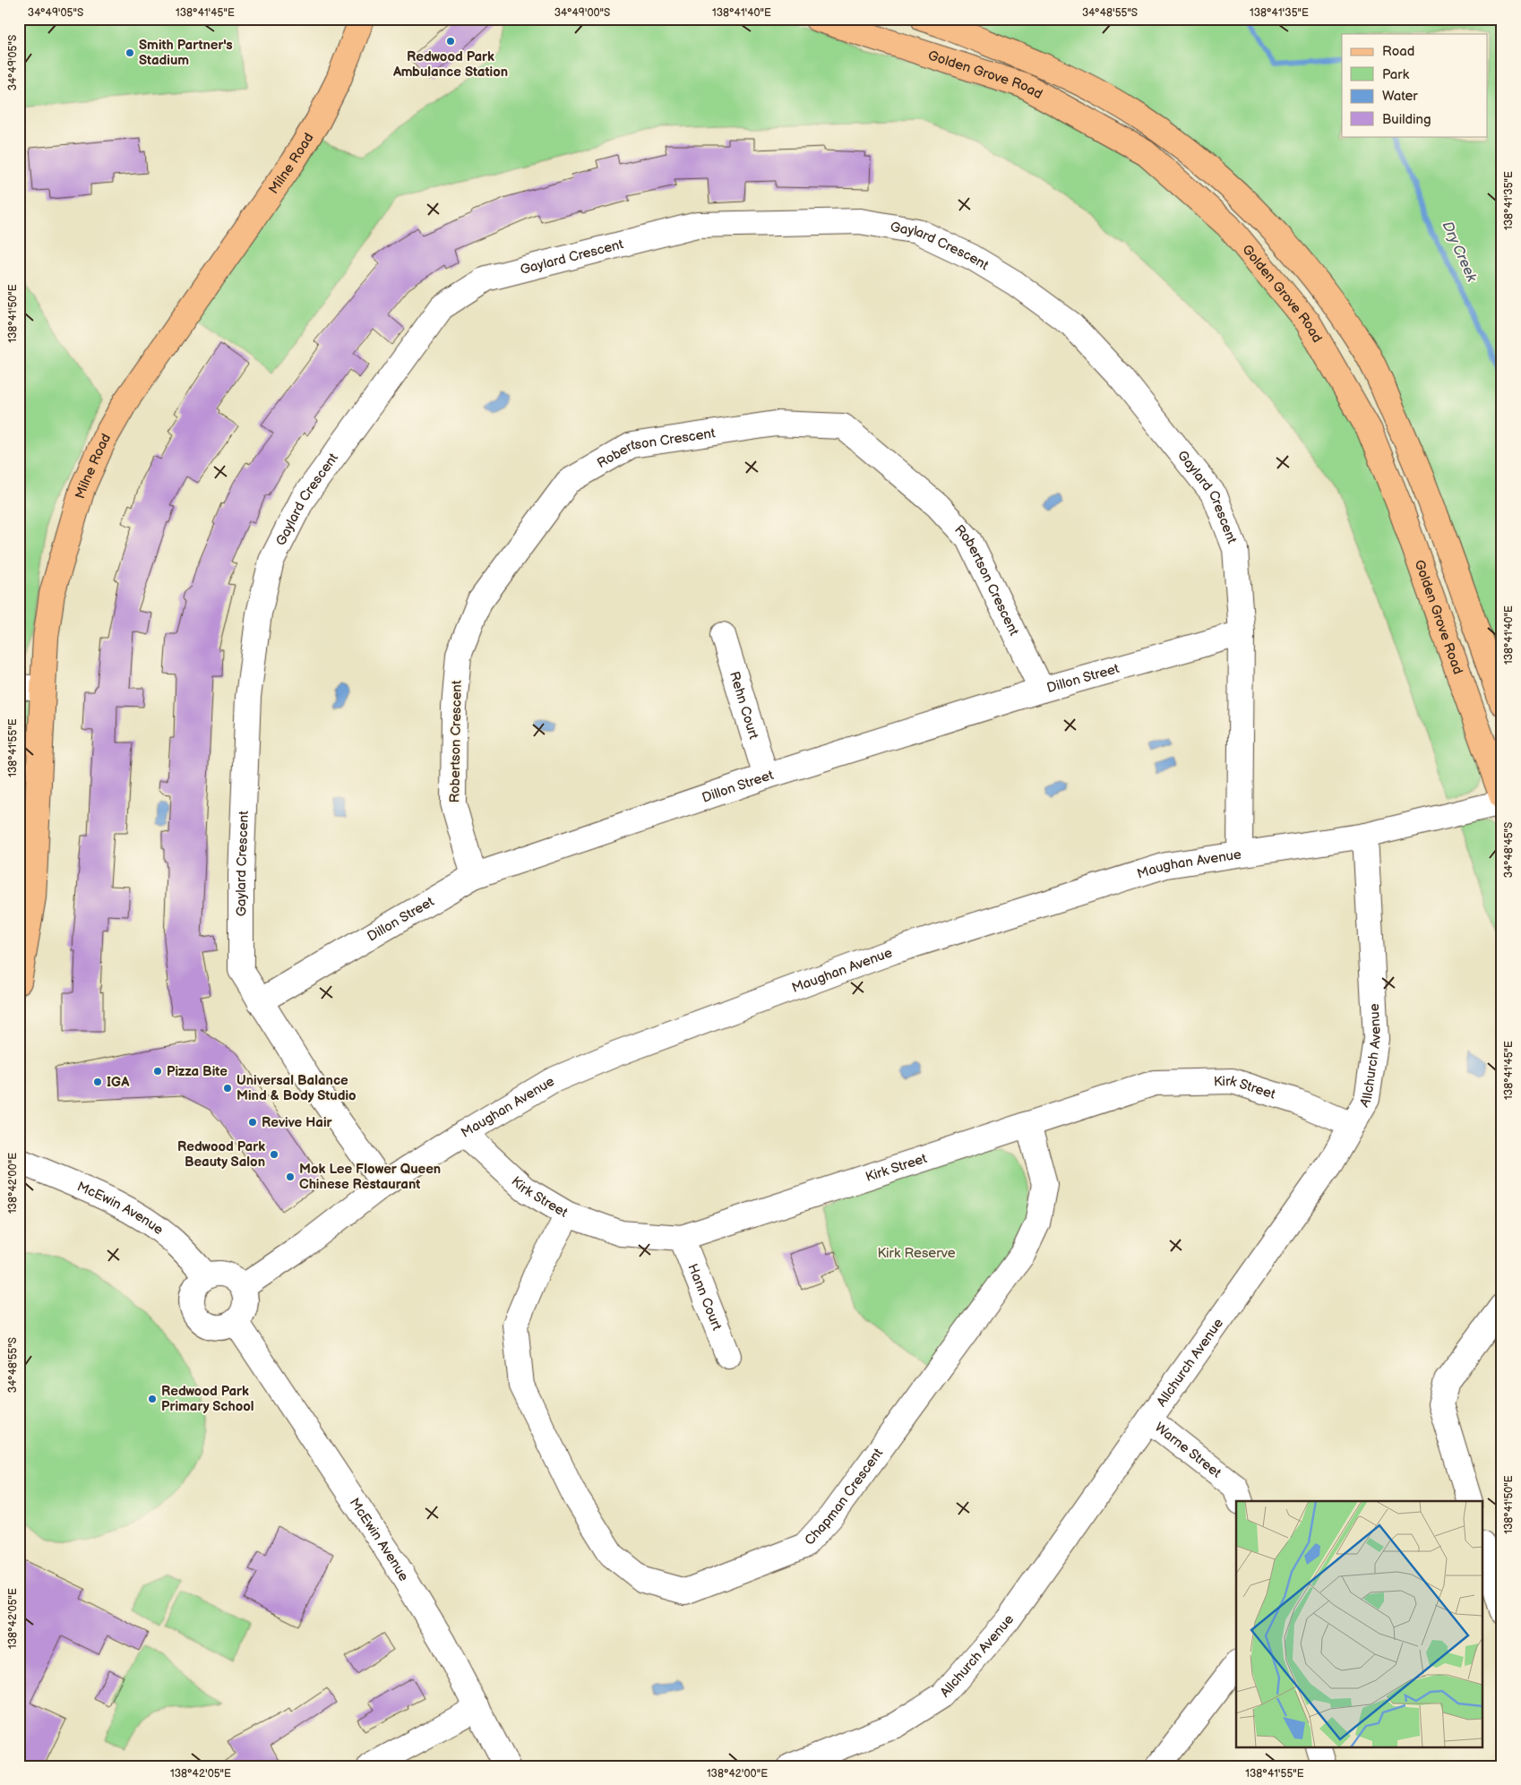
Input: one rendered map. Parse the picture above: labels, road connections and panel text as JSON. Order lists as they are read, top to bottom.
{
  "streets": {
    "main road": ["Golden Grove Road", "Milne Road"],
    "street": [
      "Gaylard Crescent",
      "Robertson Crescent",
      "Dillon Street",
      "Rehn Court",
      "Maughan Avenue",
      "Allchurch Avenue",
      "Kirk Street",
      "McEwin Avenue",
      "Hann Court",
      "Warne Street",
      "Chapman Crescent"
    ]
  },
  "crossings": [
    ["Gaylard Crescent", "Dillon Street"],
    ["Gaylard Crescent", "Maughan Avenue"],
    ["Robertson Crescent", "Dillon Street"],
    ["Dillon Street", "Rehn Court"],
    ["Maughan Avenue", "Allchurch Avenue"],
    ["Maughan Avenue", "Kirk Street"],
    ["Maughan Avenue", "McEwin Avenue"],
    ["Allchurch Avenue", "Kirk Street"],
    ["Allchurch Avenue", "Warne Street"],
    ["Kirk Street", "Hann Court"],
    ["Kirk Street", "Chapman Crescent"]
  ],
  "water": ["Dry Creek"],
  "parks": ["Kirk Reserve"],
  "places": [
    "Redwood Park Ambulance Station",
    "Smith Partner's Stadium",
    "Pizza Bite",
    "IGA",
    "Universal Balance Mind & Body Studio",
    "Revive Hair",
    "Redwood Park Beauty Salon",
    "Mok Lee Flower Queen Chinese Restaurant",
    "Redwood Park Primary School"
  ],
  "legend": [
    "Road",
    "Park",
    "Water",
    "Building"
  ],
  "coordinates": [
    "34°49'05\"S",
    "138°41'45\"E",
    "34°49'00\"S",
    "138°41'40\"E",
    "34°48'55\"S",
    "138°41'35\"E",
    "138°41'50\"E",
    "138°41'55\"E",
    "34°48'45\"S",
    "138°42'00\"E",
    "138°42'05\"E"
  ]
}
